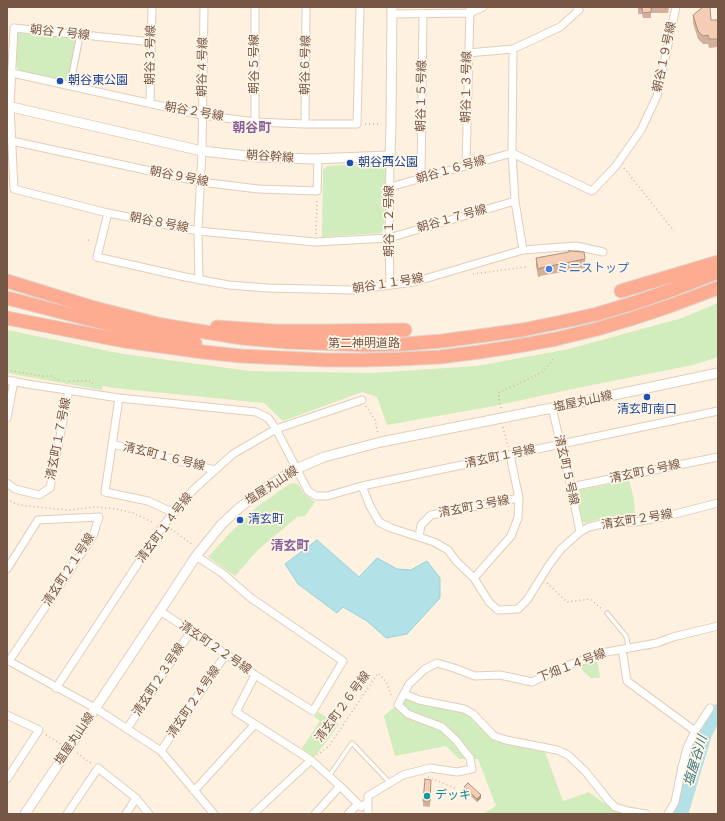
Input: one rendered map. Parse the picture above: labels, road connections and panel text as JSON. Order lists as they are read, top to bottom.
{
  "streets": {
    "highway": ["第二神明道路"],
    "street": [
      "朝谷７号線",
      "朝谷３号線",
      "朝谷１９号線",
      "朝谷５号線",
      "朝谷６号線",
      "朝谷４号線",
      "朝谷１３号線",
      "朝谷１５号線",
      "朝谷２号線",
      "朝谷幹線",
      "朝谷１６号線",
      "朝谷９号線",
      "朝谷１７号線",
      "朝谷１２号線",
      "朝谷８号線",
      "朝谷１１号線",
      "塩屋丸山線",
      "清玄町１７号線",
      "清玄町１６号線",
      "清玄町１号線",
      "清玄町５号線",
      "清玄町６号線",
      "清玄町３号線",
      "清玄町２号線",
      "清玄町１４号線",
      "清玄町２１号線",
      "清玄町２２号線",
      "下畑１４号線",
      "清玄町２３号線",
      "清玄町２４号線"
    ],
    "path": ["清玄町２６号線"]
  },
  "crossings": [
    ["朝谷７号線", "朝谷３号線"],
    ["朝谷７号線", "朝谷２号線"],
    ["朝谷７号線", "朝谷８号線"],
    ["朝谷３号線", "朝谷２号線"],
    ["朝谷１９号線", "朝谷１６号線"],
    ["朝谷５号線", "朝谷２号線"],
    ["朝谷６号線", "朝谷２号線"],
    ["朝谷４号線", "朝谷２号線"],
    ["朝谷４号線", "朝谷幹線"],
    ["朝谷４号線", "朝谷９号線"],
    ["朝谷４号線", "朝谷８号線"],
    ["朝谷４号線", "朝谷１１号線"],
    ["朝谷１３号線", "朝谷１６号線"],
    ["朝谷１５号線", "朝谷１６号線"],
    ["朝谷２号線", "朝谷８号線"],
    ["朝谷幹線", "朝谷１２号線"],
    ["朝谷幹線", "朝谷８号線"],
    ["朝谷１６号線", "朝谷１２号線"],
    ["朝谷９号線", "朝谷８号線"],
    ["朝谷１７号線", "朝谷１２号線"],
    ["朝谷１７号線", "朝谷８号線"],
    ["朝谷１２号線", "朝谷８号線"],
    ["朝谷１２号線", "朝谷１１号線"],
    ["朝谷８号線", "朝谷１１号線"],
    ["塩屋丸山線", "清玄町１号線"],
    ["塩屋丸山線", "清玄町５号線"],
    ["塩屋丸山線", "清玄町２２号線"],
    ["清玄町１７号線", "清玄町１号線"],
    ["清玄町１６号線", "清玄町１４号線"],
    ["清玄町１号線", "清玄町５号線"],
    ["清玄町１号線", "清玄町２号線"],
    ["清玄町１号線", "清玄町１４号線"],
    ["清玄町５号線", "清玄町６号線"],
    ["清玄町５号線", "清玄町２号線"],
    ["清玄町３号線", "清玄町２号線"],
    ["清玄町２２号線", "清玄町２３号線"],
    ["清玄町２２号線", "清玄町２４号線"],
    ["清玄町２２号線", "清玄町２６号線"],
    ["下畑１４号線", "清玄町２６号線"]
  ],
  "districts": ["朝谷町", "清玄町"],
  "water": ["塩屋谷川"],
  "places": [
    "朝谷東公園",
    "朝谷西公園",
    "ミニストップ",
    "清玄町南口",
    "清玄町",
    "デッキ"
  ]
}
